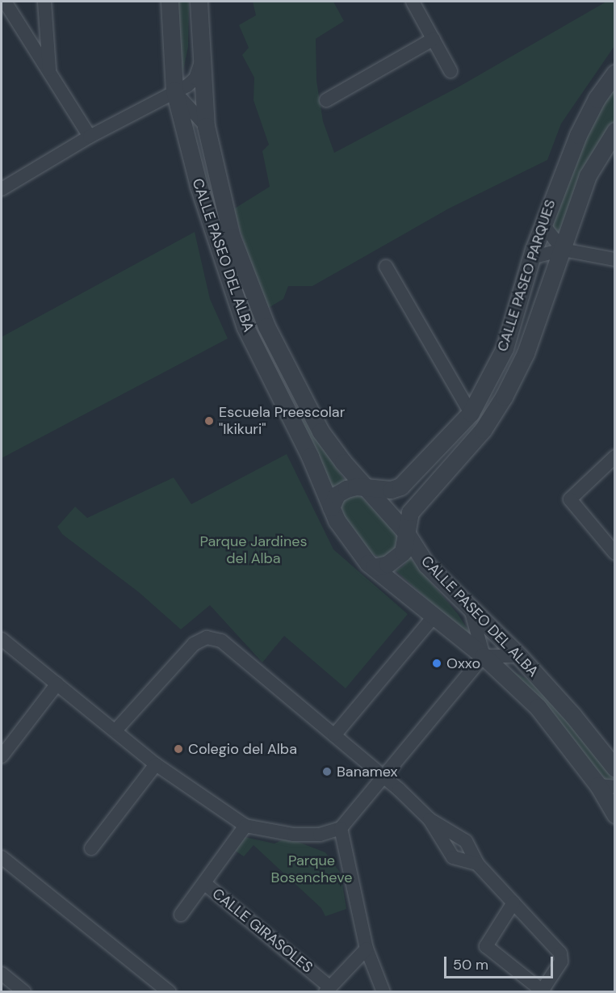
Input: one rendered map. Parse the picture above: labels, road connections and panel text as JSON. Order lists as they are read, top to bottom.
{
  "streets": {
    "street": ["CALLE PASEO DEL ALBA", "CALLE PASEO PARQUES", "CALLE GIRASOLES"]
  },
  "crossings": [
    ["CALLE PASEO DEL ALBA", "CALLE PASEO PARQUES"]
  ],
  "parks": ["Parque Jardines del Alba", "Parque Bosencheve"],
  "places": [
    "Escuela Preescolar \"Ikikuri\"",
    "Oxxo",
    "Colegio del Alba",
    "Banamex"
  ],
  "scale_bar": "50 m"
}
